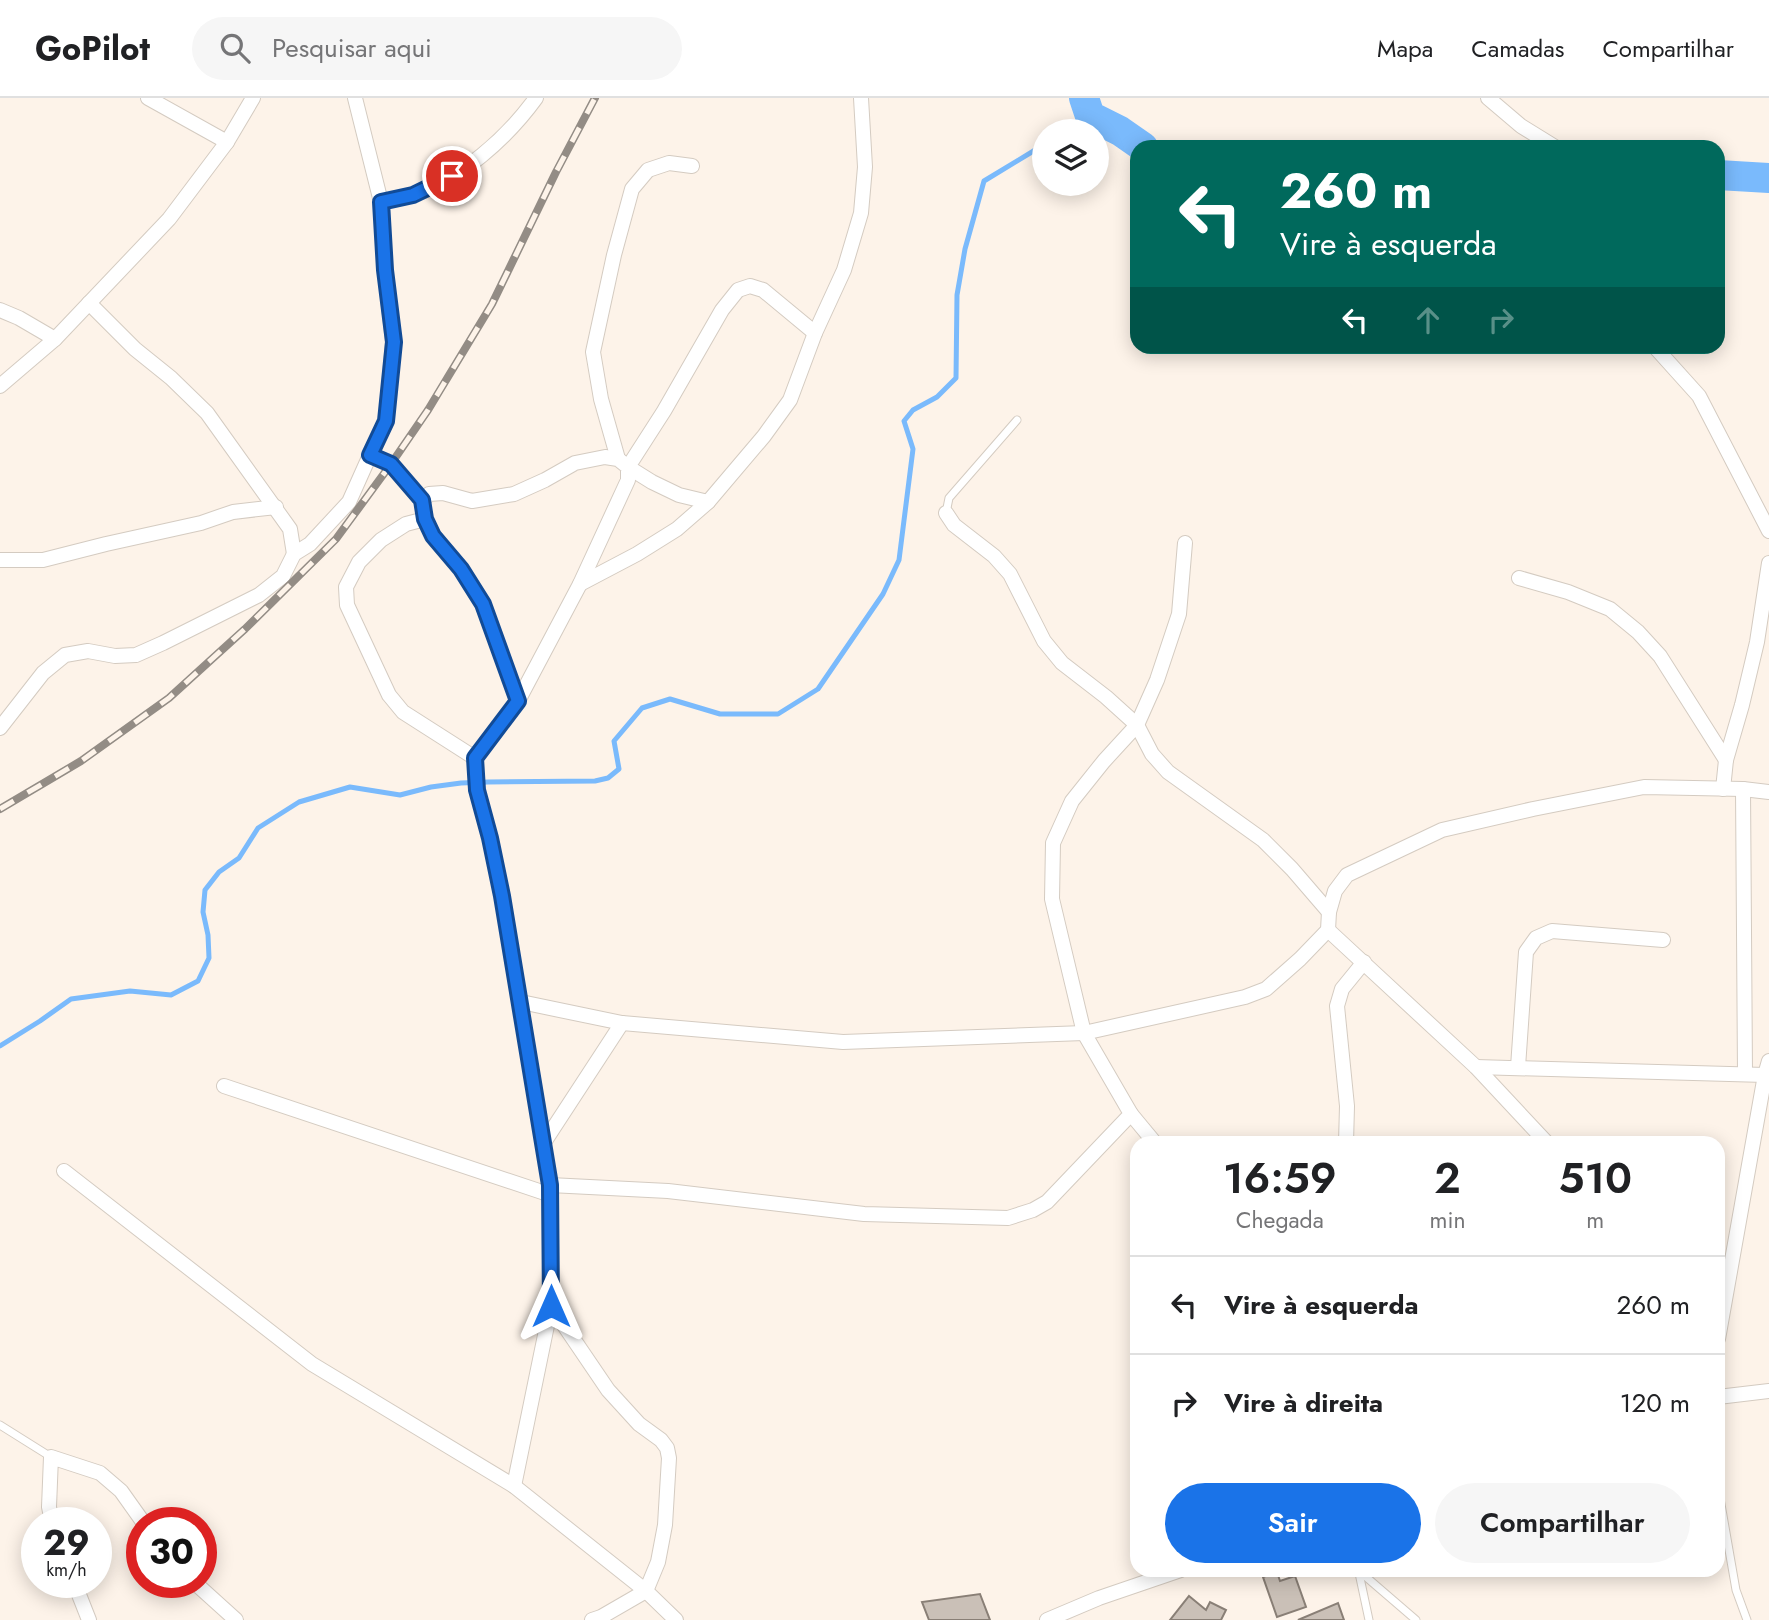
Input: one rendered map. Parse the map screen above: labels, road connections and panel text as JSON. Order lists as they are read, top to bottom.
{
  "page": {
    "header": "GoPilot",
    "search": "Pesquisar aqui",
    "nav": ["Mapa", "Camadas", "Compartilhar"],
    "turn": ["260 m", "Vire à esquerda"],
    "eta": [
      "16:59",
      "Chegada",
      "2",
      "min",
      "510",
      "m"
    ],
    "list": [
      {
        "name": "Vire à esquerda",
        "value": "260 m"
      },
      {
        "name": "Vire à direita",
        "value": "120 m"
      }
    ],
    "buttons": ["Sair", "Compartilhar"],
    "speed": "29 km/h",
    "limit": "30"
  }
}
